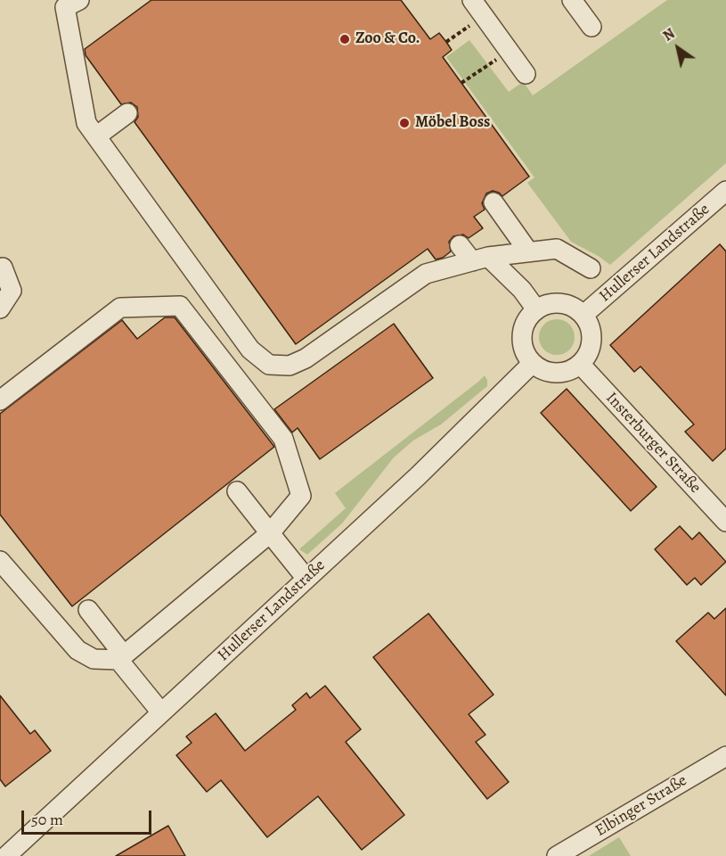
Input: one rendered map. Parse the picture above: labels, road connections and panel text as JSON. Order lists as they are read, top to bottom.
{
  "streets": {
    "street": ["Hullerser Landstraße", "Insterburger Straße", "Elbinger Straße"]
  },
  "crossings": [
    ["Hullerser Landstraße", "Insterburger Straße"]
  ],
  "places": ["Zoo & Co.", "Möbel Boss"],
  "scale_bar": "50 m",
  "north": "top left"
}
